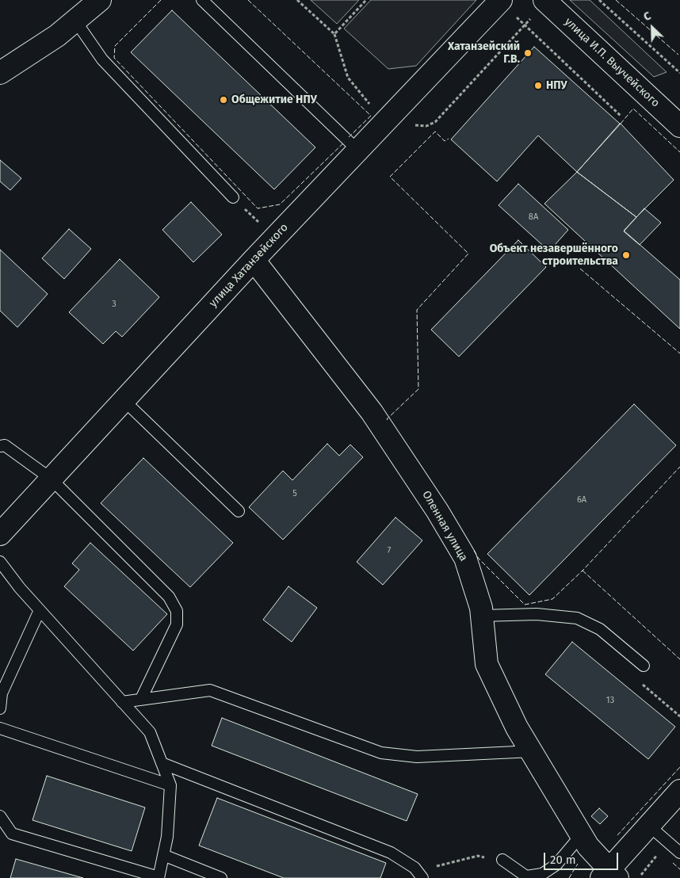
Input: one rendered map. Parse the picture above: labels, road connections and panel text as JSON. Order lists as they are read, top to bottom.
{
  "streets": {
    "street": ["улица И.П. Выучейского", "улица Хатанзейского", "Оленная улица"]
  },
  "crossings": [
    ["улица Хатанзейского", "Оленная улица"]
  ],
  "places": [
    "Хатанзейский Г.В.",
    "НПУ",
    "Общежитие НПУ",
    "Объект незавершённого строительства"
  ],
  "house_numbers": [
    "8А",
    "3",
    "5",
    "6А",
    "7",
    "13"
  ],
  "scale_bar": "20 m",
  "north": "top left"
}
